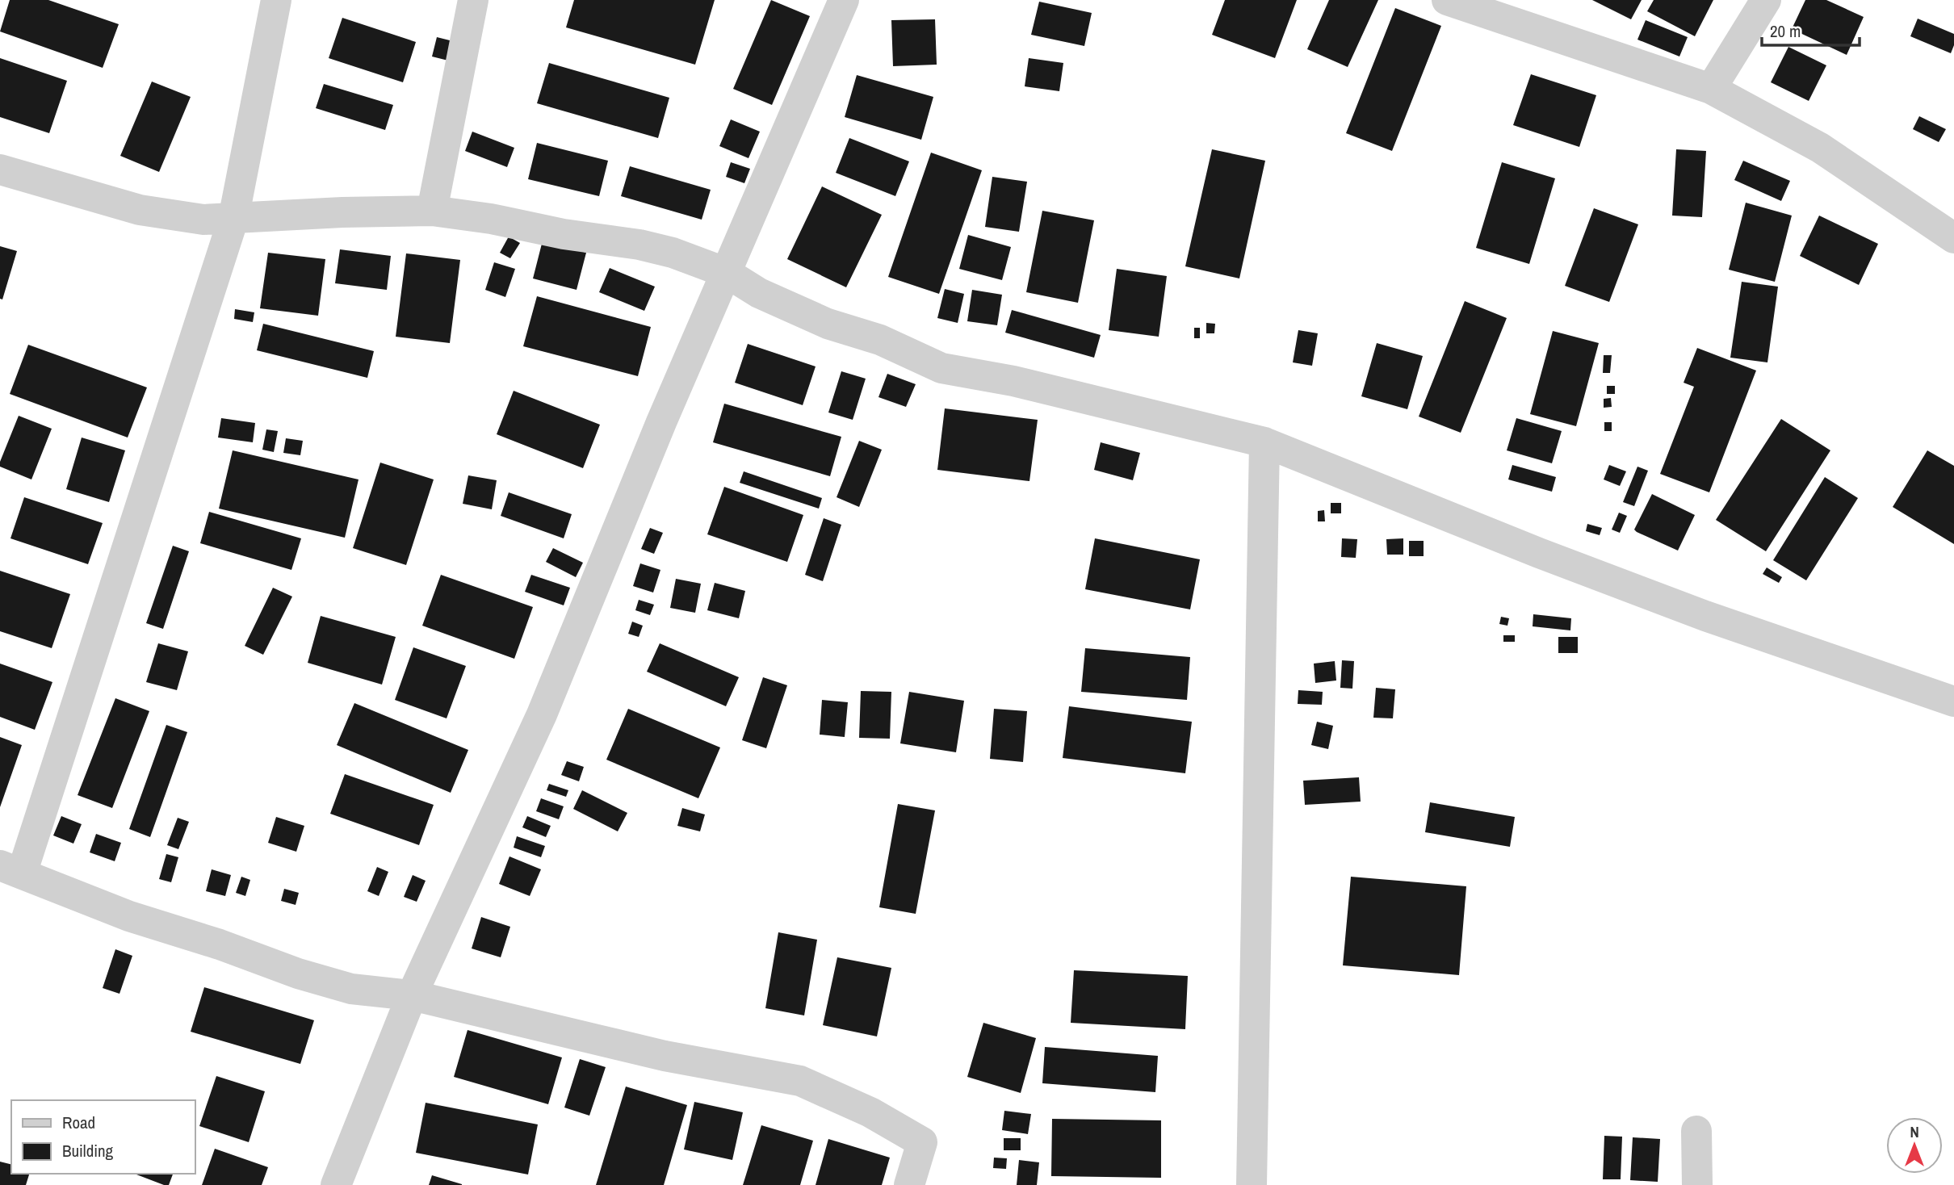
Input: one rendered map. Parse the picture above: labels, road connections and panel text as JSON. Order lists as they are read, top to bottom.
{
  "legend": ["Road", "Building"],
  "scale_bar": "20 m",
  "north": "top"
}
